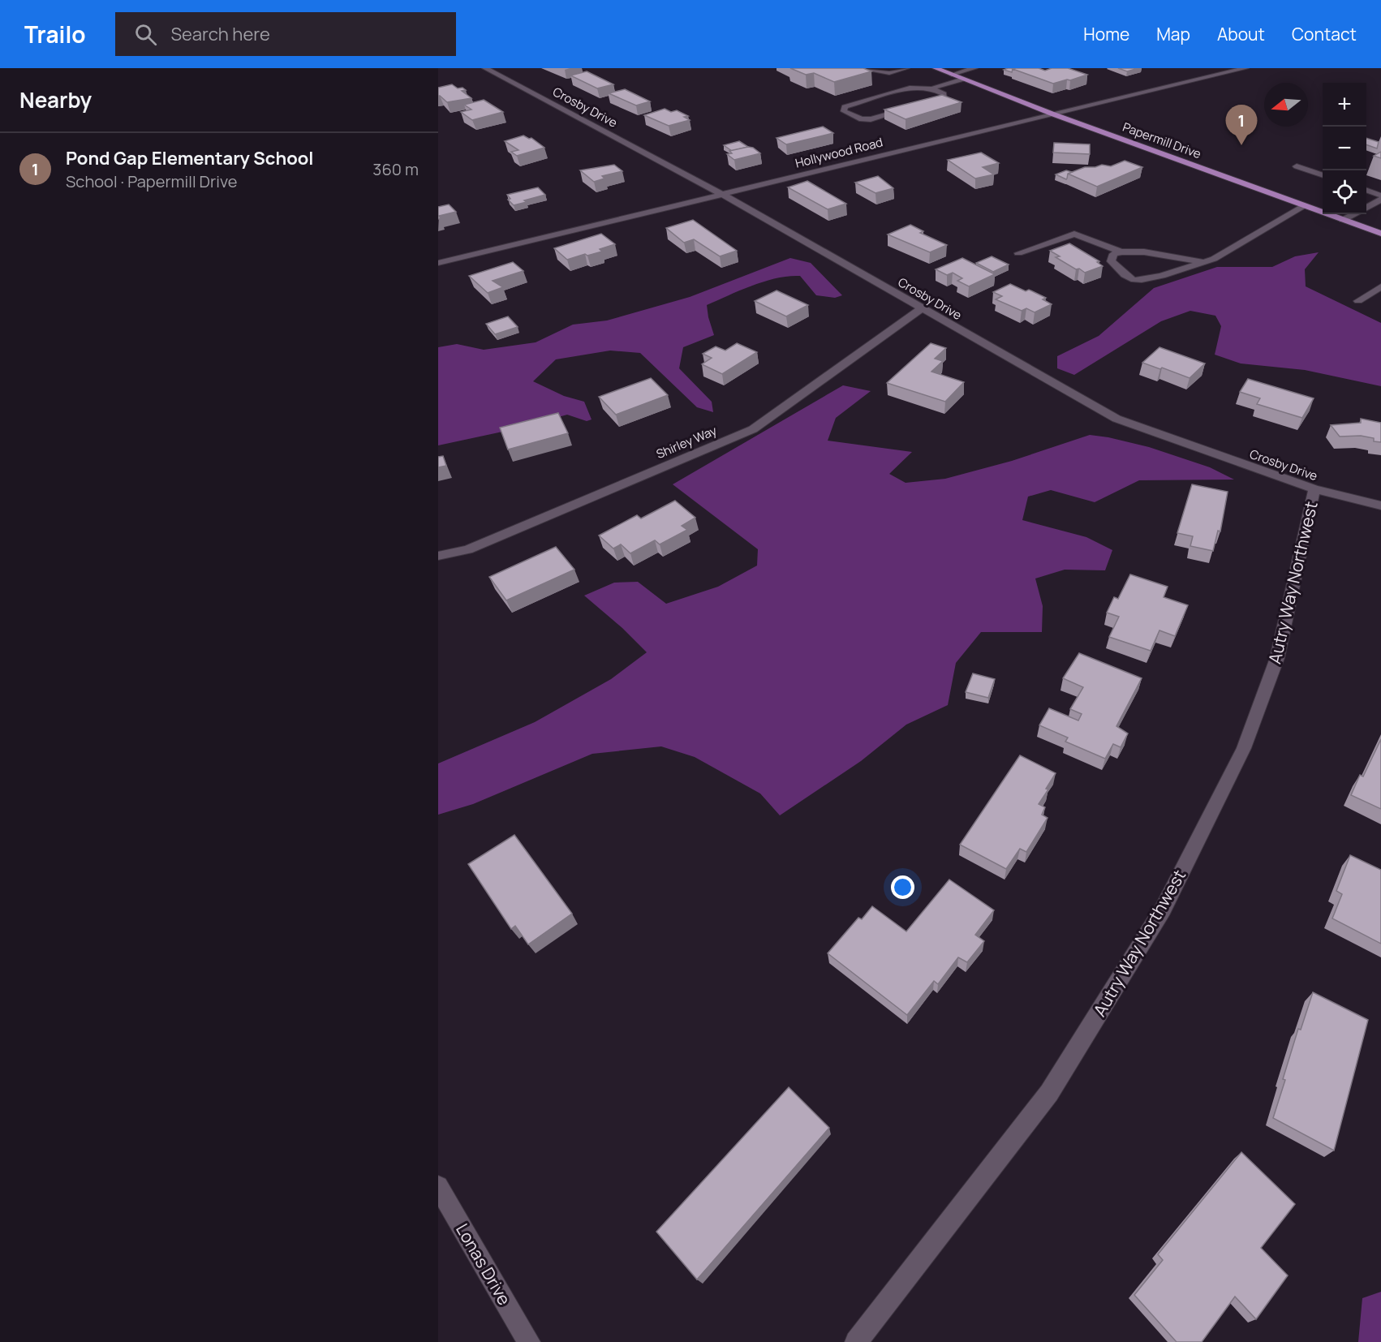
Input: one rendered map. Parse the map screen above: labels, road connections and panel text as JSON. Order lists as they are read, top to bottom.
{
  "streets": {
    "main road": ["Papermill Drive"],
    "street": [
      "Crosby Drive",
      "Hollywood Road",
      "Shirley Way",
      "Autry Way Northwest",
      "Lonas Drive"
    ]
  },
  "crossings": [
    ["Crosby Drive", "Hollywood Road"],
    ["Crosby Drive", "Shirley Way"],
    ["Crosby Drive", "Autry Way Northwest"],
    ["Papermill Drive", "Hollywood Road"]
  ],
  "north": "left",
  "page": {
    "header": "Trailo",
    "search": "Search here",
    "nav": [
      "Home",
      "Map",
      "About",
      "Contact"
    ],
    "heading": "Nearby",
    "map_buttons": ["+", "−"],
    "pins": "1",
    "list": [
      {
        "mark": "1",
        "name": "Pond Gap Elementary School",
        "note": "School · Papermill Drive",
        "value": "360 m"
      }
    ]
  }
}
